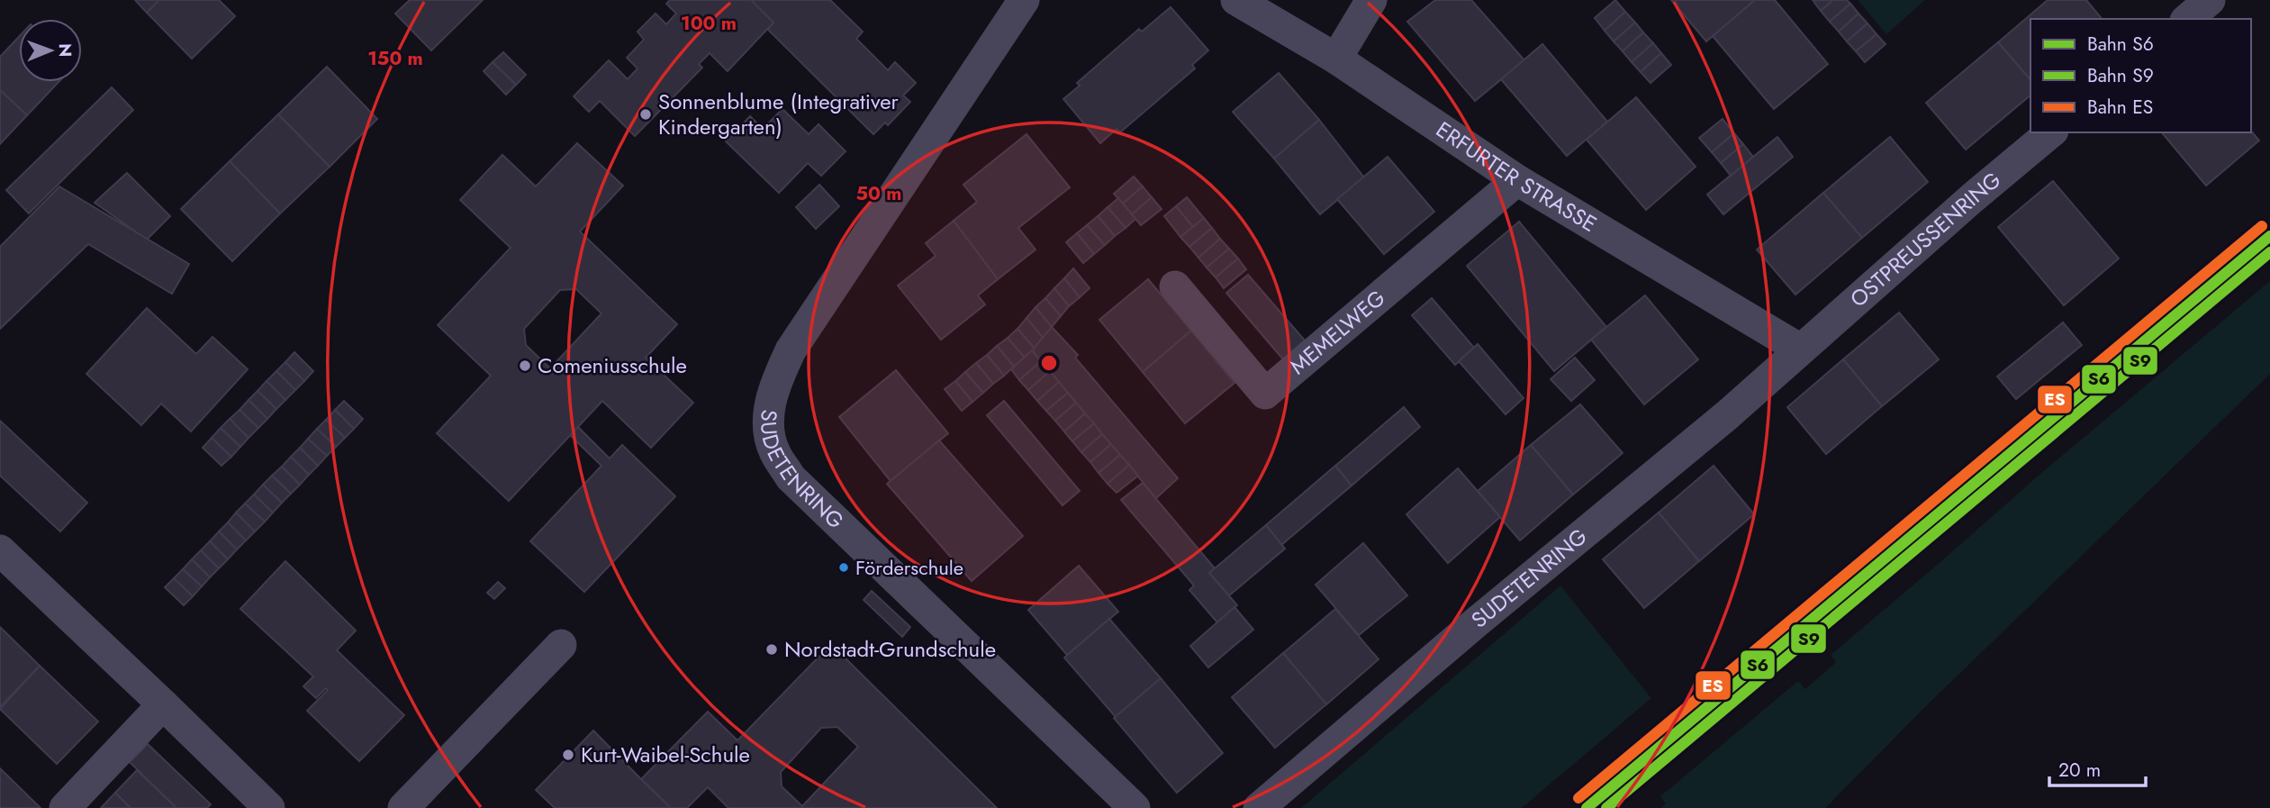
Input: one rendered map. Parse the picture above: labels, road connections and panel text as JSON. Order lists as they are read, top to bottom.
{
  "streets": {
    "street": [
      "ERFURTER STRASSE",
      "OSTPREUSSENRING",
      "MEMELWEG",
      "SUDETENRING"
    ]
  },
  "crossings": [
    ["ERFURTER STRASSE", "OSTPREUSSENRING"],
    ["ERFURTER STRASSE", "MEMELWEG"],
    ["ERFURTER STRASSE", "SUDETENRING"],
    ["OSTPREUSSENRING", "SUDETENRING"]
  ],
  "places": [
    "Sonnenblume (Integrativer Kindergarten)",
    "Comeniusschule",
    "Förderschule",
    "Nordstadt-Grundschule",
    "Kurt-Waibel-Schule"
  ],
  "lines": ["rail line ES", "rail line S6", "rail line S9"],
  "legend": ["Bahn S6", "Bahn S9", "Bahn ES"],
  "scale_bar": "20 m",
  "north": "right",
  "rings": ["100 m", "150 m", "50 m"]
}
